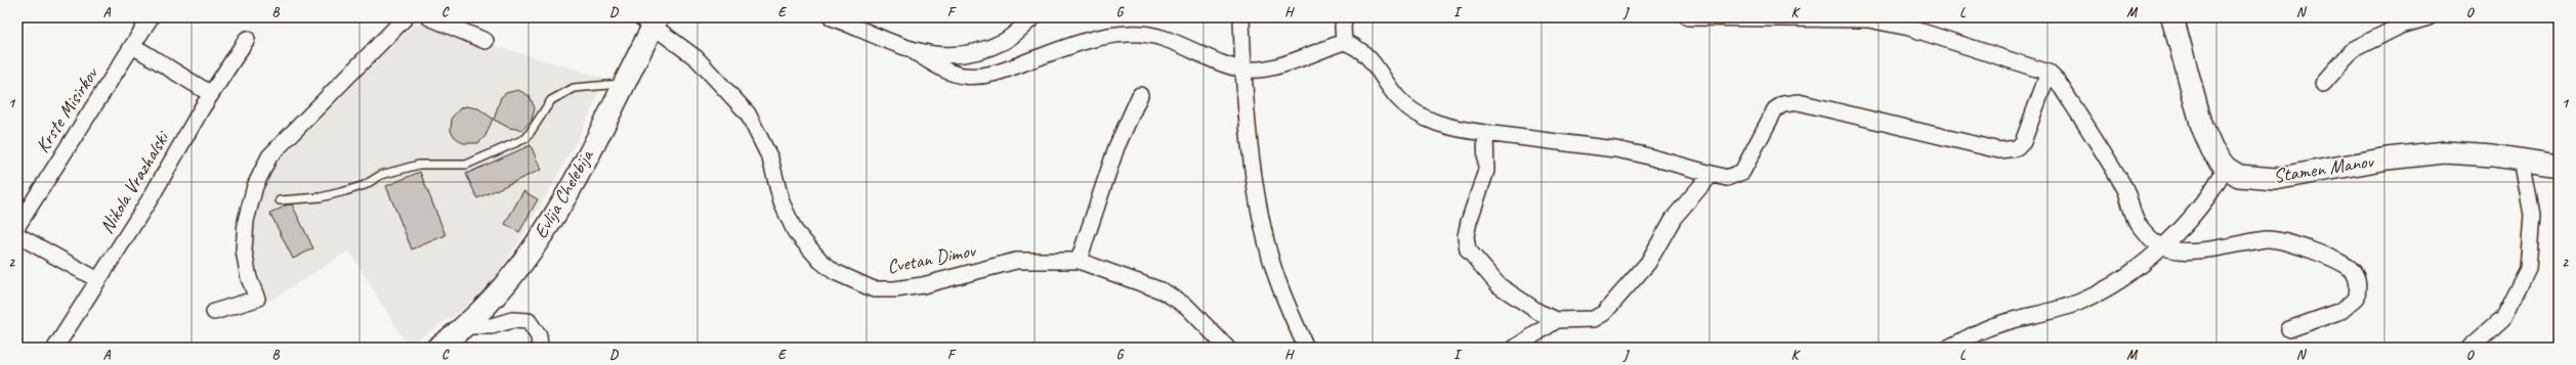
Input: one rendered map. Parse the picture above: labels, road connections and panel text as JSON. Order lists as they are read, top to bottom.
{
  "streets": {
    "street": [
      "Krste Misirkov",
      "Stamen Manov",
      "Nikola Vrazhalski",
      "Evlija Chelebija",
      "Cvetan Dimov"
    ]
  },
  "crossings": [
    ["Evlija Chelebija", "Cvetan Dimov"]
  ],
  "grid": {
    "columns": [
      "A",
      "B",
      "C",
      "D",
      "E",
      "F",
      "G",
      "H",
      "I",
      "J",
      "K",
      "L",
      "M",
      "N",
      "O"
    ],
    "rows": ["1", "2"]
  }
}
